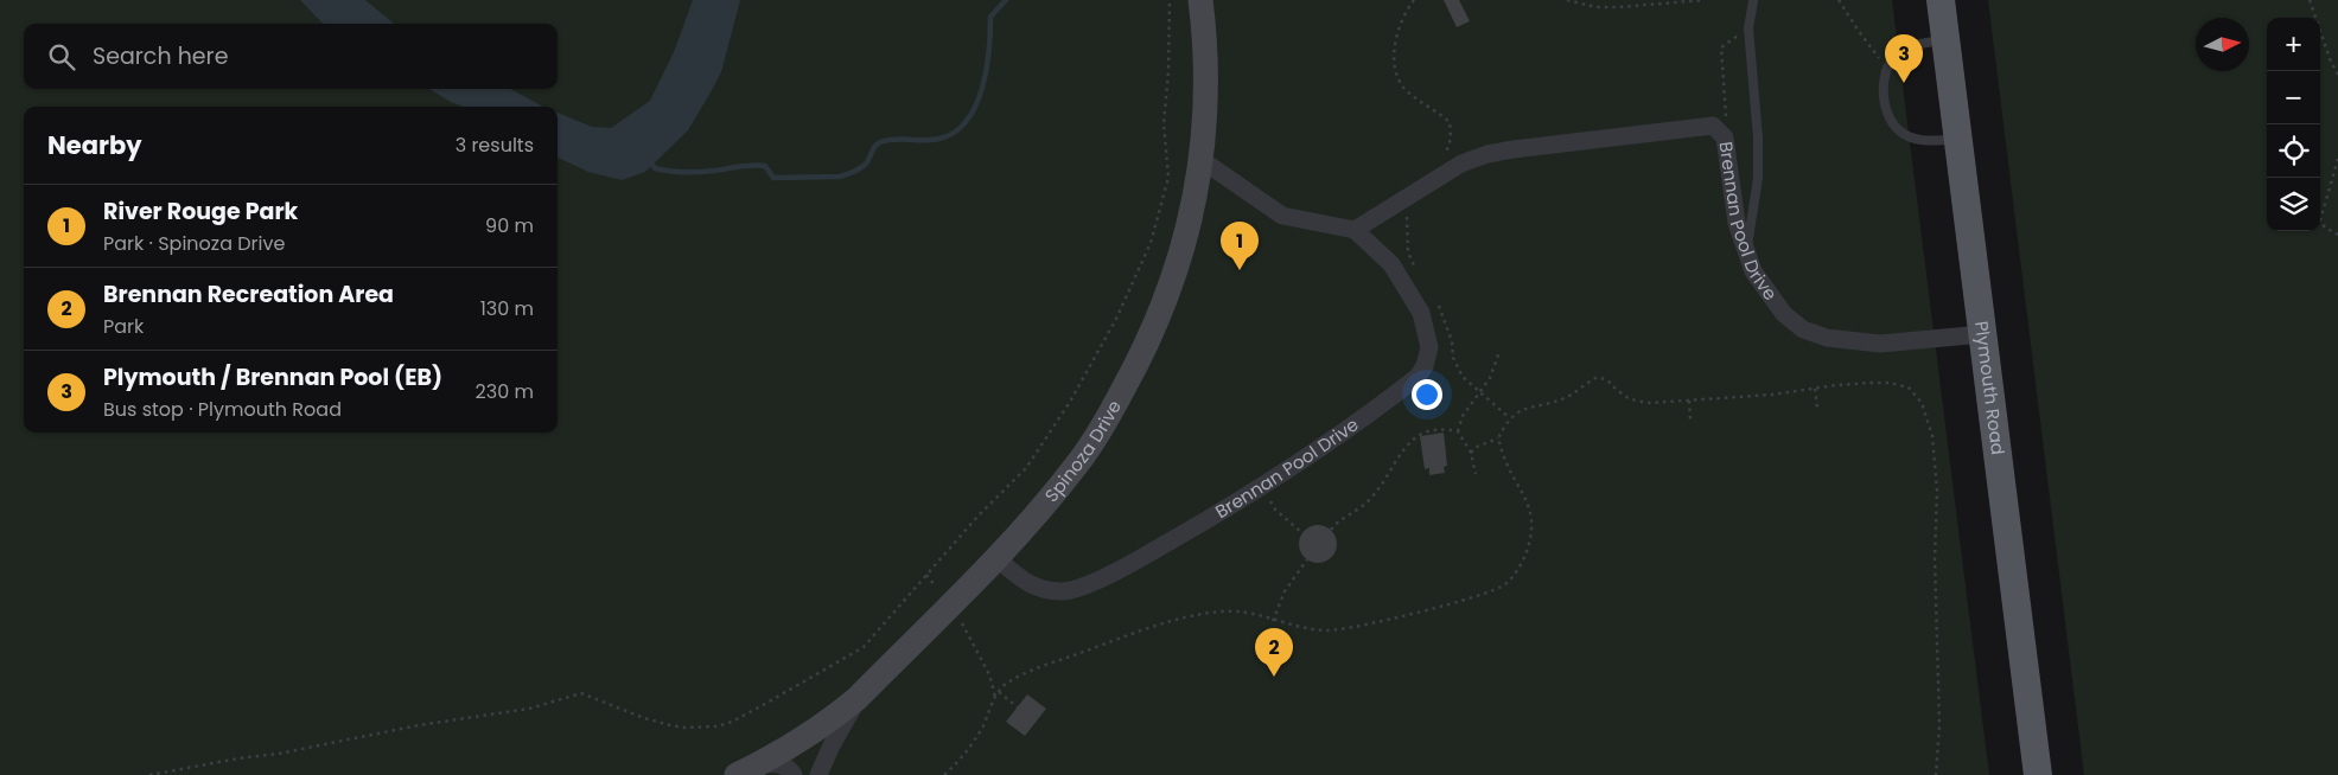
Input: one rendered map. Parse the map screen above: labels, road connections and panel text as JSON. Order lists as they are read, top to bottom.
{
  "streets": {
    "main road": ["Plymouth Road"],
    "street": ["Brennan Pool Drive", "Spinoza Drive"]
  },
  "crossings": [
    ["Brennan Pool Drive", "Plymouth Road"],
    ["Brennan Pool Drive", "Spinoza Drive"]
  ],
  "north": "right",
  "page": {
    "map_buttons": ["+", "−"],
    "search": "Search here",
    "pins": ["3", "1", "2"],
    "heading": ["Nearby", "3 results"],
    "list": [
      {
        "mark": "1",
        "name": "River Rouge Park",
        "note": "Park · Spinoza Drive",
        "value": "90 m"
      },
      {
        "mark": "2",
        "name": "Brennan Recreation Area",
        "note": "Park",
        "value": "130 m"
      },
      {
        "mark": "3",
        "name": "Plymouth / Brennan Pool (EB)",
        "note": "Bus stop · Plymouth Road",
        "value": "230 m"
      }
    ]
  }
}
